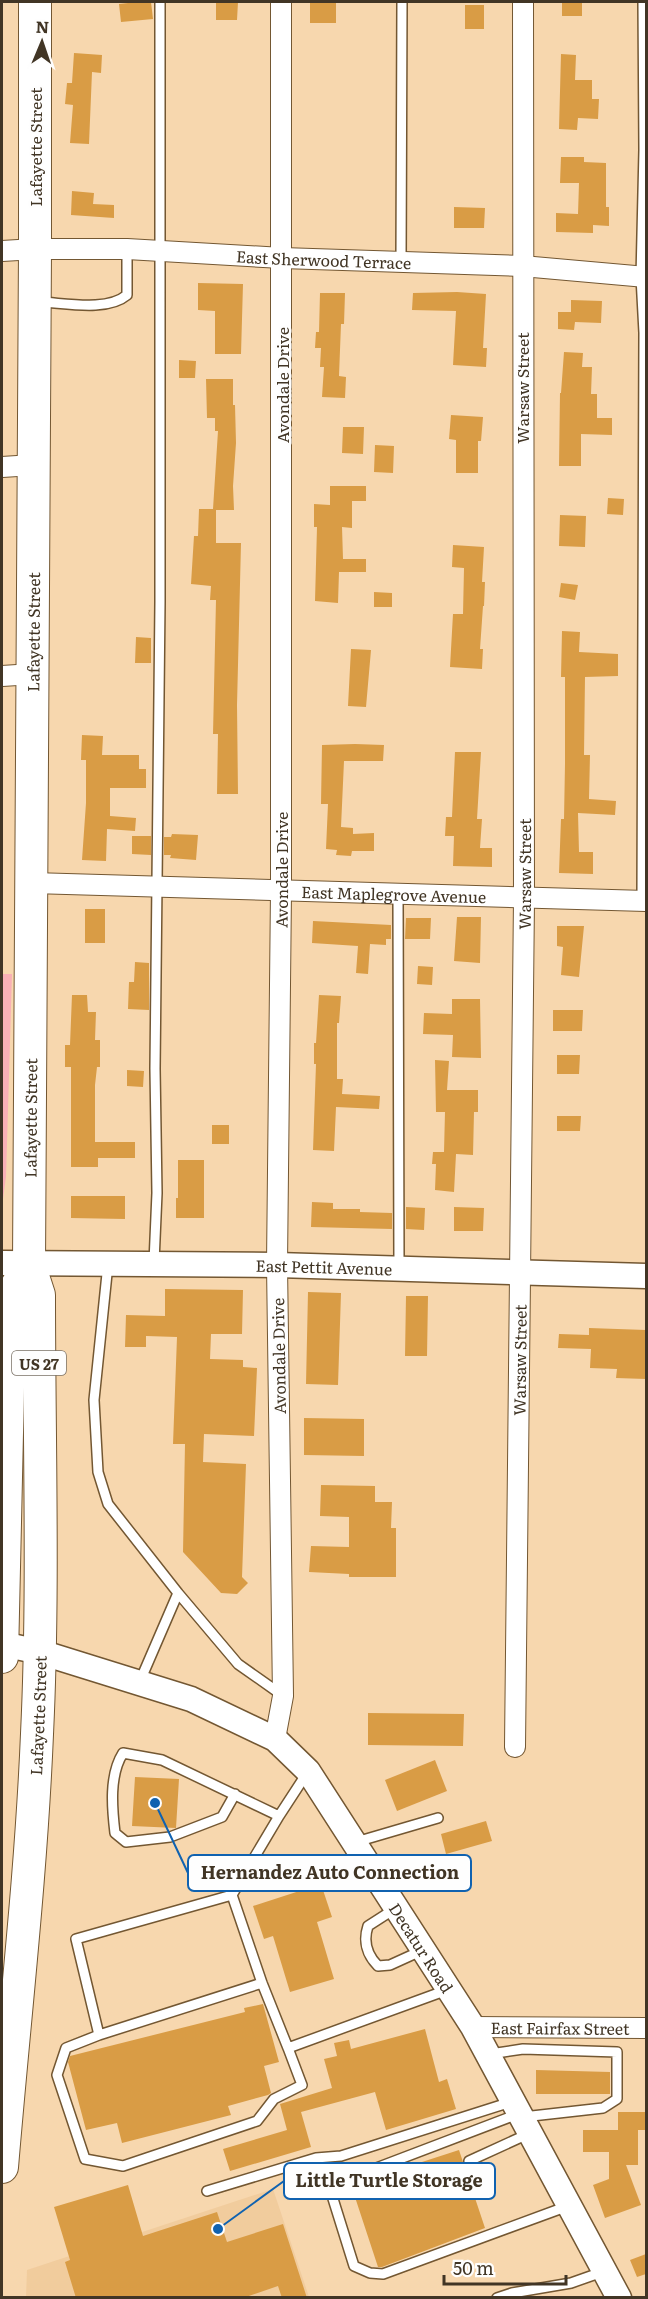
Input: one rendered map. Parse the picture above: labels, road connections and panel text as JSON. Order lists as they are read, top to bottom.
{
  "streets": {
    "highway": ["Lafayette Street", "US 27"],
    "street": [
      "East Sherwood Terrace",
      "Avondale Drive",
      "Warsaw Street",
      "East Maplegrove Avenue",
      "East Pettit Avenue",
      "Decatur Road",
      "East Fairfax Street"
    ]
  },
  "crossings": [
    ["Lafayette Street", "East Sherwood Terrace"],
    ["Lafayette Street", "East Maplegrove Avenue"],
    ["Lafayette Street", "East Pettit Avenue"],
    ["Lafayette Street", "Decatur Road"],
    ["East Sherwood Terrace", "Avondale Drive"],
    ["East Sherwood Terrace", "Warsaw Street"],
    ["Avondale Drive", "East Maplegrove Avenue"],
    ["Avondale Drive", "East Pettit Avenue"],
    ["Avondale Drive", "Decatur Road"],
    ["Warsaw Street", "East Maplegrove Avenue"],
    ["Warsaw Street", "East Pettit Avenue"],
    ["Decatur Road", "East Fairfax Street"]
  ],
  "places": ["Hernandez Auto Connection", "Little Turtle Storage"],
  "scale_bar": "50 m",
  "north": "top"
}
